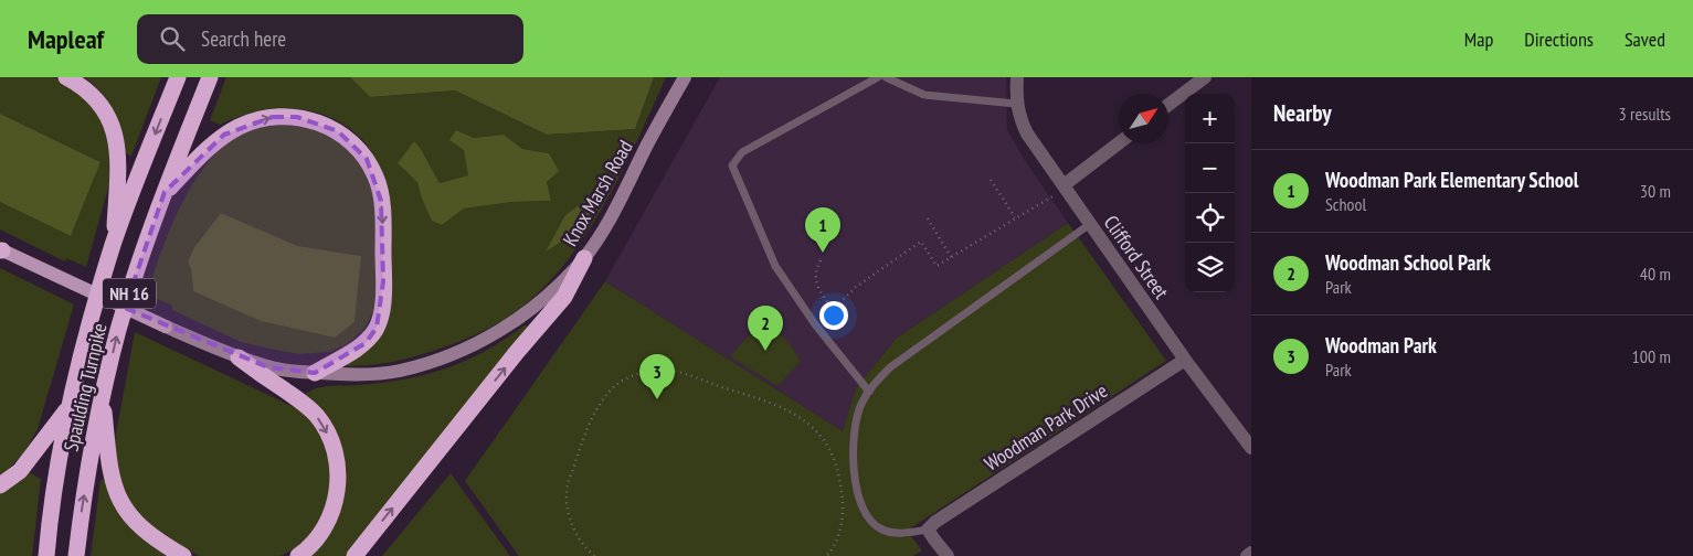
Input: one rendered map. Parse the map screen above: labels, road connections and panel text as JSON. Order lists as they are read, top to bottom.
{
  "streets": {
    "highway": ["NH 16", "Spaulding Turnpike"],
    "main road": ["Knox Marsh Road"],
    "street": ["Clifford Street", "Woodman Park Drive"]
  },
  "crossings": [
    ["Clifford Street", "Woodman Park Drive"]
  ],
  "north": "top right",
  "page": {
    "header": "Mapleaf",
    "search": "Search here",
    "nav": ["Map", "Directions", "Saved"],
    "heading": ["Nearby", "3 results"],
    "map_buttons": ["+", "−"],
    "list": [
      {
        "mark": "1",
        "name": "Woodman Park Elementary School",
        "note": "School",
        "value": "30 m"
      },
      {
        "mark": "2",
        "name": "Woodman School Park",
        "note": "Park",
        "value": "40 m"
      },
      {
        "mark": "3",
        "name": "Woodman Park",
        "note": "Park",
        "value": "100 m"
      }
    ],
    "pins": ["1", "2", "3"]
  }
}
